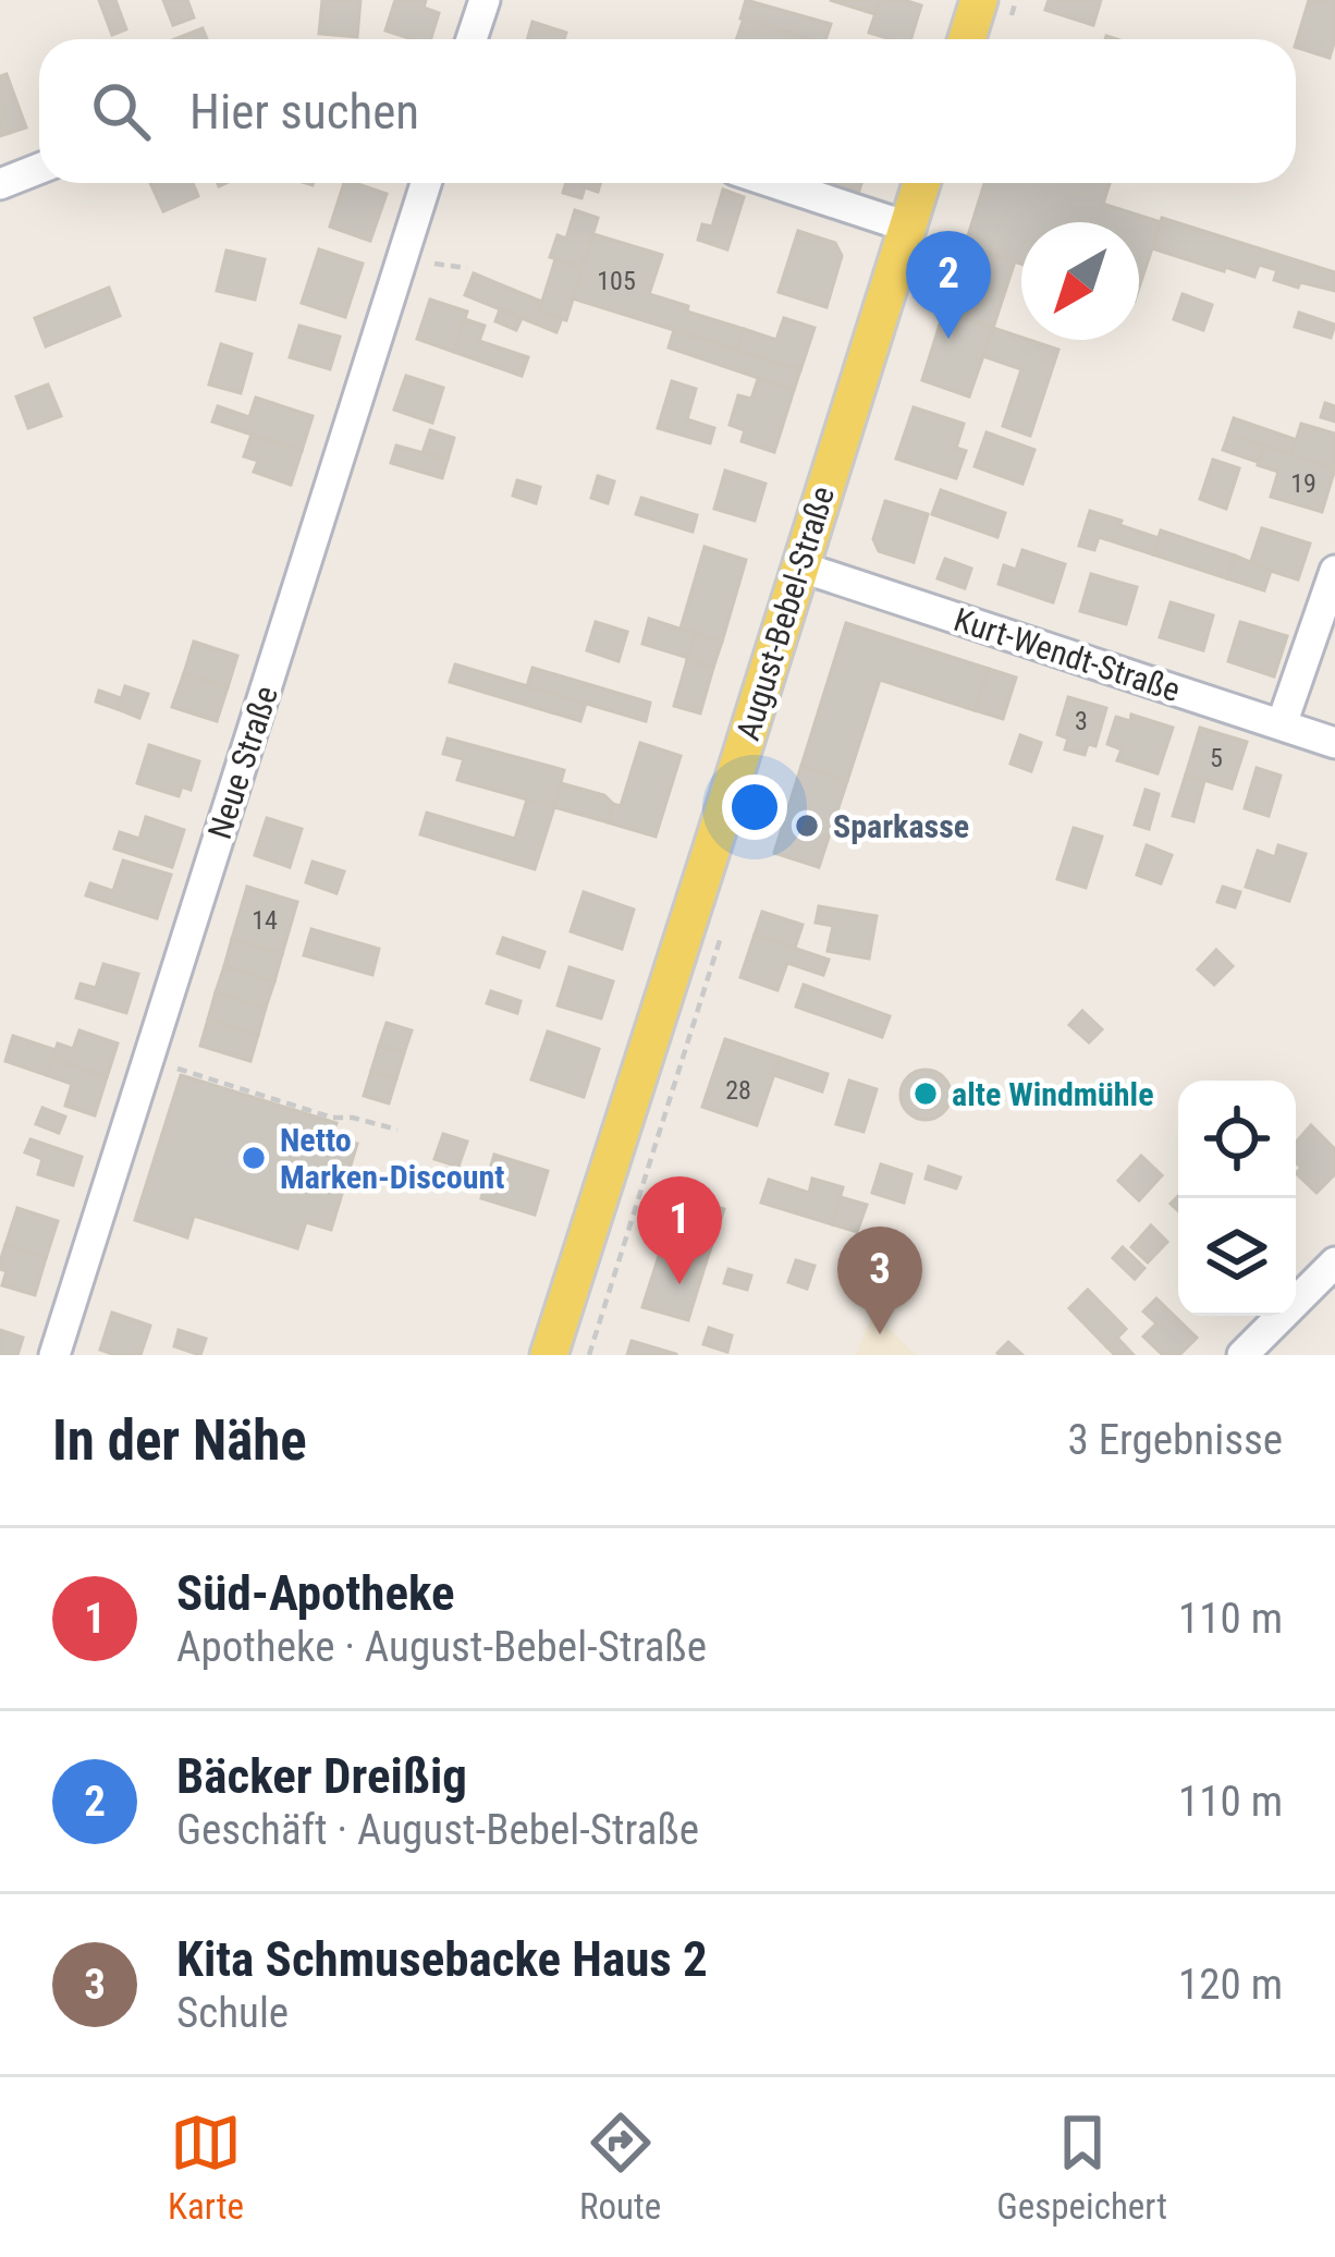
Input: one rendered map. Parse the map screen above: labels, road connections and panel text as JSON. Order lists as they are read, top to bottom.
{
  "streets": {
    "main road": ["August-Bebel-Straße"],
    "street": ["Kurt-Wendt-Straße", "Neue Straße"]
  },
  "crossings": [
    ["August-Bebel-Straße", "Kurt-Wendt-Straße"]
  ],
  "places": ["Sparkasse", "alte Windmühle", "Netto Marken-Discount"],
  "house_numbers": [
    "105",
    "19",
    "3",
    "5",
    "14",
    "28"
  ],
  "north": "bottom left",
  "page": {
    "search": "Hier suchen",
    "pins": ["2", "1", "3"],
    "heading": ["In der Nähe", "3 Ergebnisse"],
    "list": [
      {
        "mark": "1",
        "name": "Süd-Apotheke",
        "note": "Apotheke · August-Bebel-Straße",
        "value": "110 m"
      },
      {
        "mark": "2",
        "name": "Bäcker Dreißig",
        "note": "Geschäft · August-Bebel-Straße",
        "value": "110 m"
      },
      {
        "mark": "3",
        "name": "Kita Schmusebacke Haus 2",
        "note": "Schule",
        "value": "120 m"
      }
    ],
    "nav": ["Karte", "Route", "Gespeichert"]
  }
}
